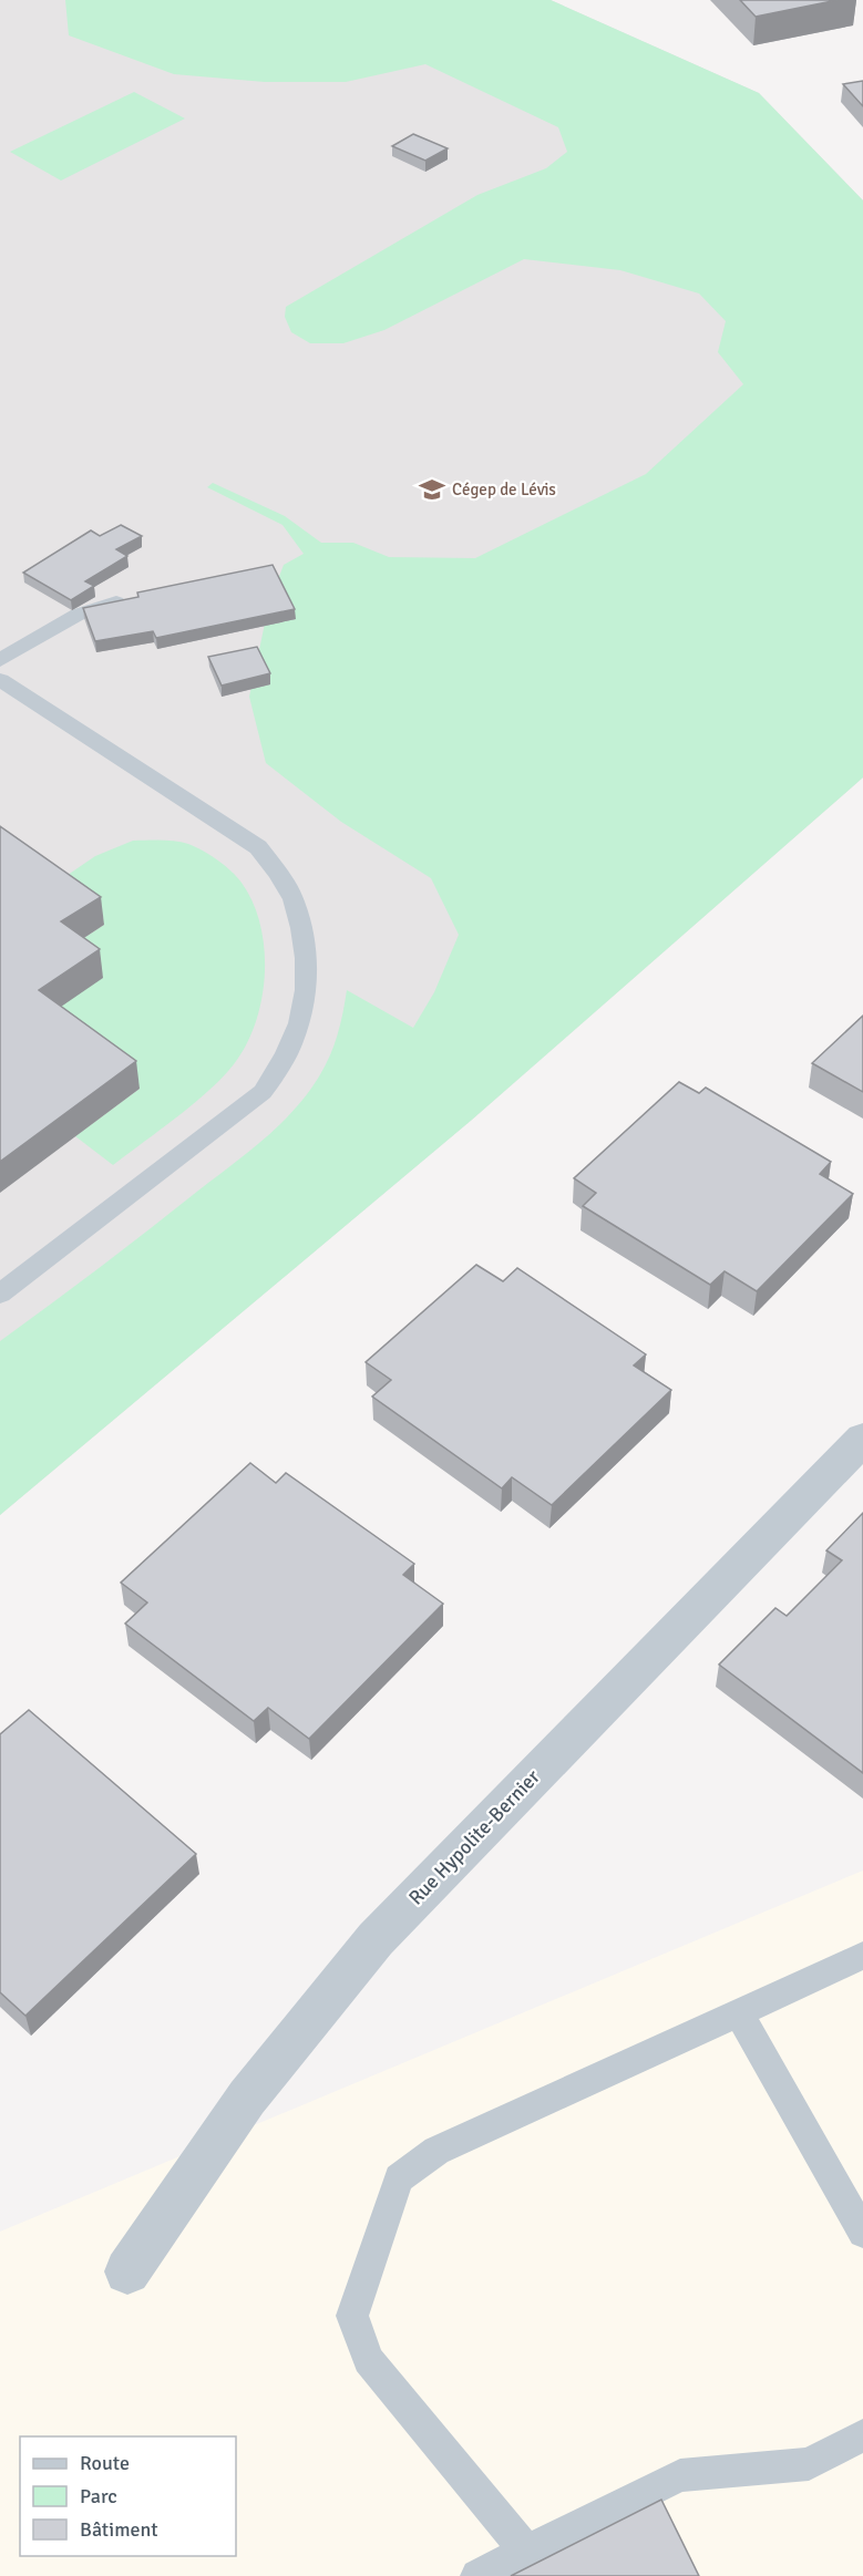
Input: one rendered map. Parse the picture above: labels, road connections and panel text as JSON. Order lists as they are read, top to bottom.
{
  "streets": {
    "street": ["Rue Hypolite-Bernier"]
  },
  "places": {
    "school or university": ["Cégep de Lévis"]
  },
  "legend": ["Route", "Parc", "Bâtiment"]
}
